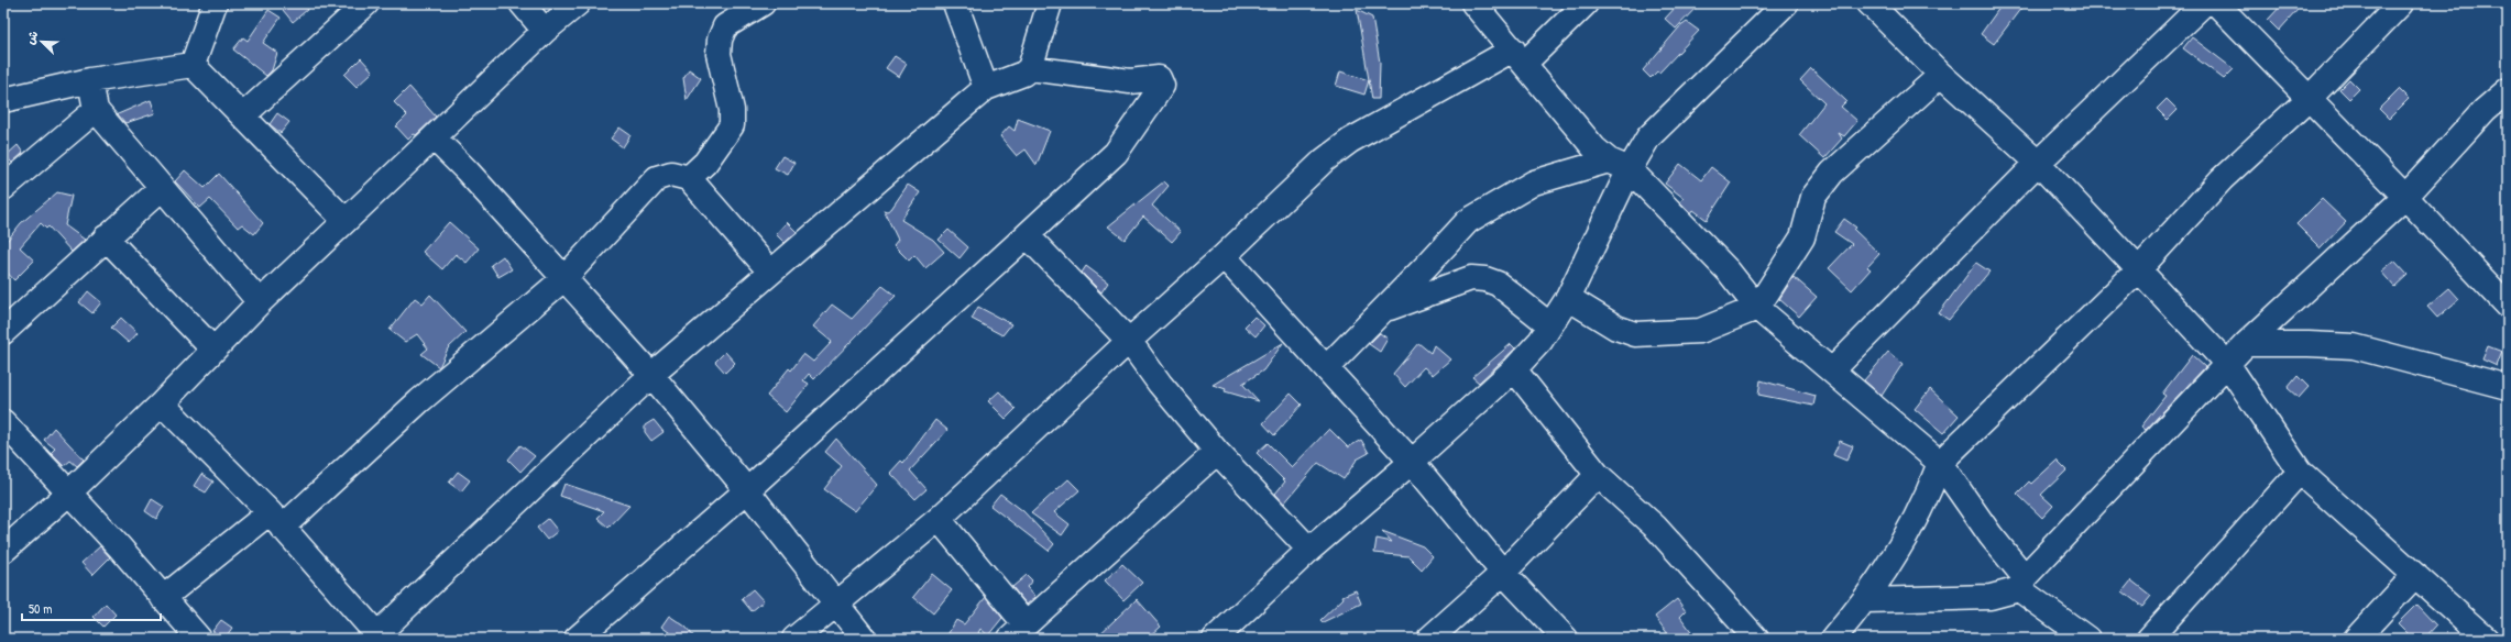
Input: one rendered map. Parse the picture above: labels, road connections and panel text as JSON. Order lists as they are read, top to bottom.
{
  "scale_bar": "50 m",
  "north": "top left"
}
